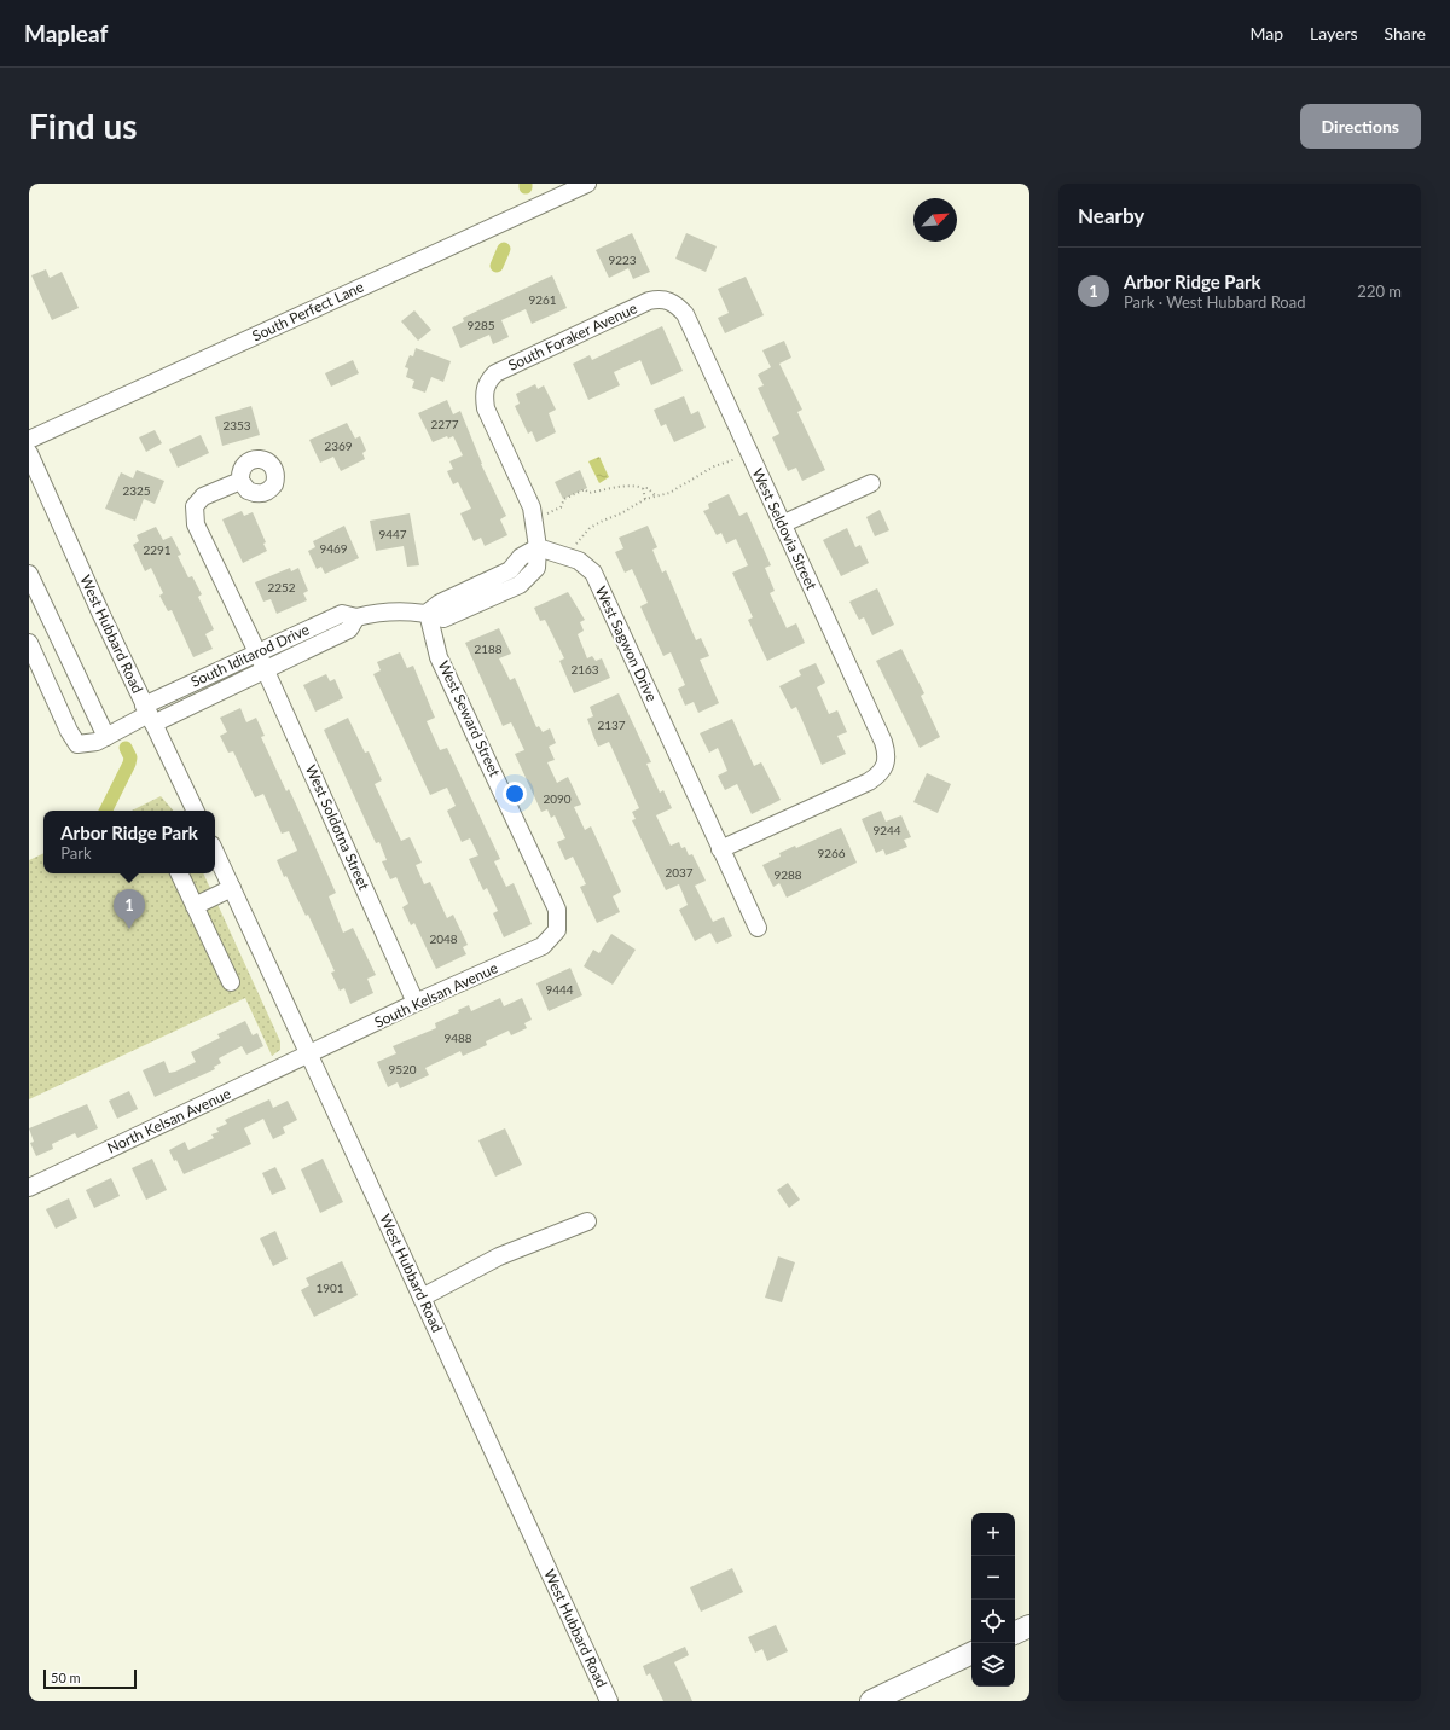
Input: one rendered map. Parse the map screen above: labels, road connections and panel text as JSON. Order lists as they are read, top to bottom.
{
  "streets": {
    "street": [
      "South Perfect Lane",
      "South Foraker Avenue",
      "West Seldovia Street",
      "West Hubbard Road",
      "West Sagwon Drive",
      "South Iditarod Drive",
      "West Seward Street",
      "West Soldotna Street",
      "South Kelsan Avenue",
      "North Kelsan Avenue"
    ]
  },
  "crossings": [
    ["South Foraker Avenue", "West Seldovia Street"],
    ["South Foraker Avenue", "West Sagwon Drive"],
    ["South Foraker Avenue", "South Iditarod Drive"],
    ["West Seldovia Street", "West Sagwon Drive"],
    ["West Hubbard Road", "South Iditarod Drive"],
    ["West Hubbard Road", "South Kelsan Avenue"],
    ["West Hubbard Road", "North Kelsan Avenue"],
    ["West Sagwon Drive", "South Iditarod Drive"],
    ["South Iditarod Drive", "West Seward Street"],
    ["South Iditarod Drive", "West Soldotna Street"],
    ["West Seward Street", "South Kelsan Avenue"],
    ["West Soldotna Street", "South Kelsan Avenue"],
    ["South Kelsan Avenue", "North Kelsan Avenue"]
  ],
  "house_numbers": [
    "9223",
    "9261",
    "9285",
    "2277",
    "2353",
    "2369",
    "2325",
    "9447",
    "9469",
    "2291",
    "2252",
    "2188",
    "2163",
    "2137",
    "2090",
    "9244",
    "9266",
    "2037",
    "9288",
    "2048",
    "9444",
    "9488",
    "9520",
    "1901"
  ],
  "scale_bar": "50 m",
  "north": "top right",
  "page": {
    "header": "Mapleaf",
    "nav": ["Map", "Layers", "Share"],
    "buttons": "Directions",
    "title": "Find us",
    "heading": "Nearby",
    "list": [
      {
        "mark": "1",
        "name": "Arbor Ridge Park",
        "note": "Park · West Hubbard Road",
        "value": "220 m"
      }
    ],
    "popup": ["Arbor Ridge Park", "Park"],
    "pins": "1",
    "map_buttons": ["+", "−"],
    "scale": "50 m"
  }
}
